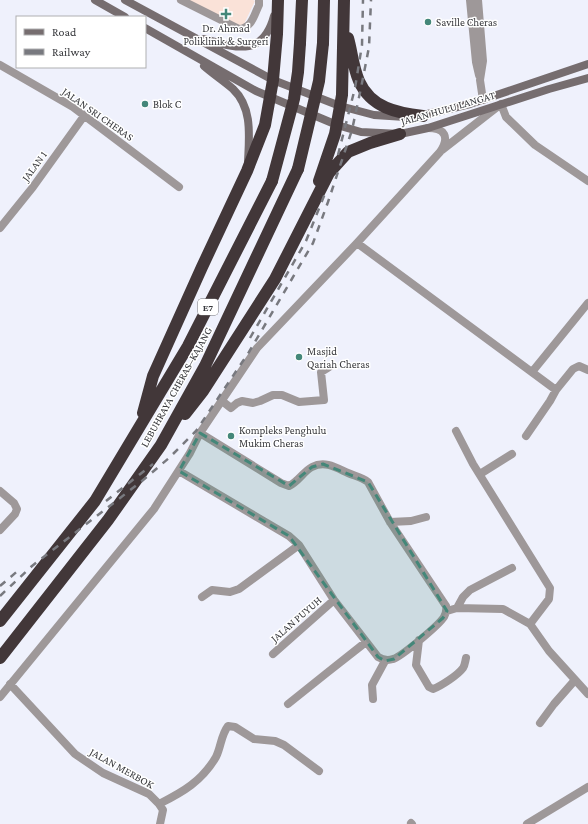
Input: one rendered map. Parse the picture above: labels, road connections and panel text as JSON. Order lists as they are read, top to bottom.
{
  "streets": {
    "highway": ["E7", "LEBUHRAYA CHERAS–KAJANG"],
    "main road": ["JALAN HULU LANGAT"],
    "street": [
      "JALAN SRI CHERAS",
      "JALAN 1",
      "JALAN PUYUH",
      "JALAN MERBOK"
    ]
  },
  "crossings": [
    ["JALAN SRI CHERAS", "JALAN 1"]
  ],
  "places": {
    "health": ["Dr. Ahmad Poliklinik & Surgeri"],
    "other": [
      "Saville Cheras",
      "Blok C",
      "Masjid Qariah Cheras",
      "Kompleks Penghulu Mukim Cheras"
    ]
  },
  "legend": ["Road", "Railway"]
}
